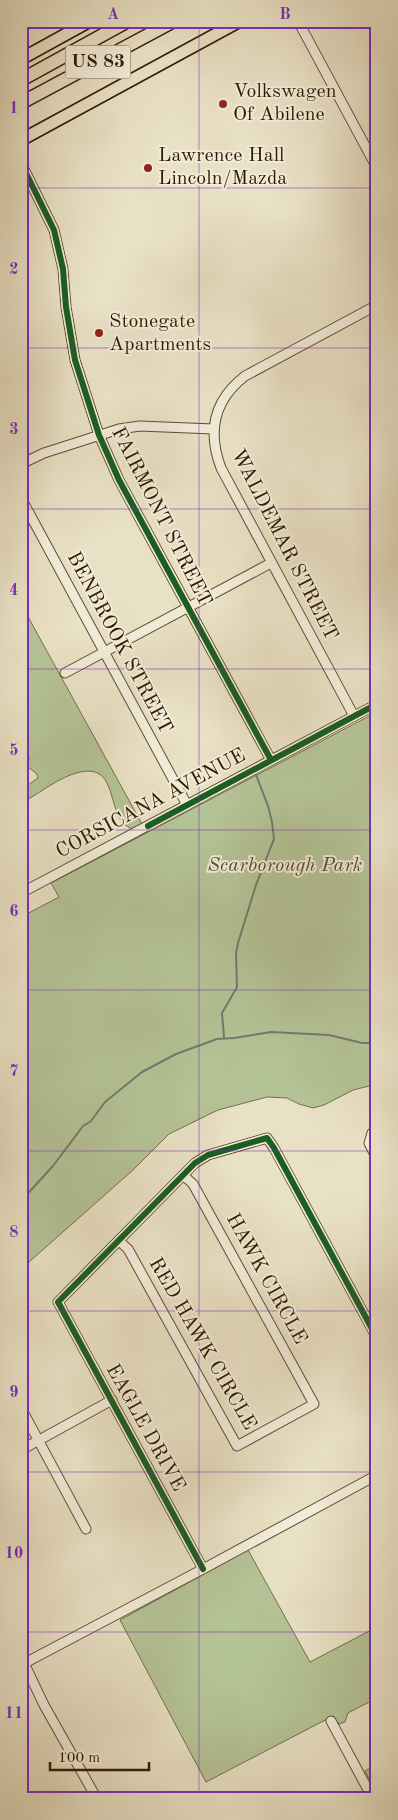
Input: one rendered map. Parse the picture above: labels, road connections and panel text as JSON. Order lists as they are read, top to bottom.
{
  "streets": {
    "highway": ["US 83"],
    "street": [
      "FAIRMONT STREET",
      "WALDEMAR STREET",
      "BENBROOK STREET",
      "CORSICANA AVENUE",
      "HAWK CIRCLE",
      "RED HAWK CIRCLE",
      "EAGLE DRIVE"
    ]
  },
  "crossings": [
    ["FAIRMONT STREET", "CORSICANA AVENUE"],
    ["WALDEMAR STREET", "CORSICANA AVENUE"],
    ["BENBROOK STREET", "CORSICANA AVENUE"],
    ["HAWK CIRCLE", "RED HAWK CIRCLE"],
    ["RED HAWK CIRCLE", "EAGLE DRIVE"]
  ],
  "parks": ["Scarborough Park"],
  "places": ["Volkswagen Of Abilene", "Lawrence Hall Lincoln/Mazda", "Stonegate Apartments"],
  "scale_bar": "100 m",
  "grid": {
    "columns": ["A", "B"],
    "rows": [
      "1",
      "2",
      "3",
      "4",
      "5",
      "6",
      "7",
      "8",
      "9",
      "10",
      "11"
    ]
  }
}
